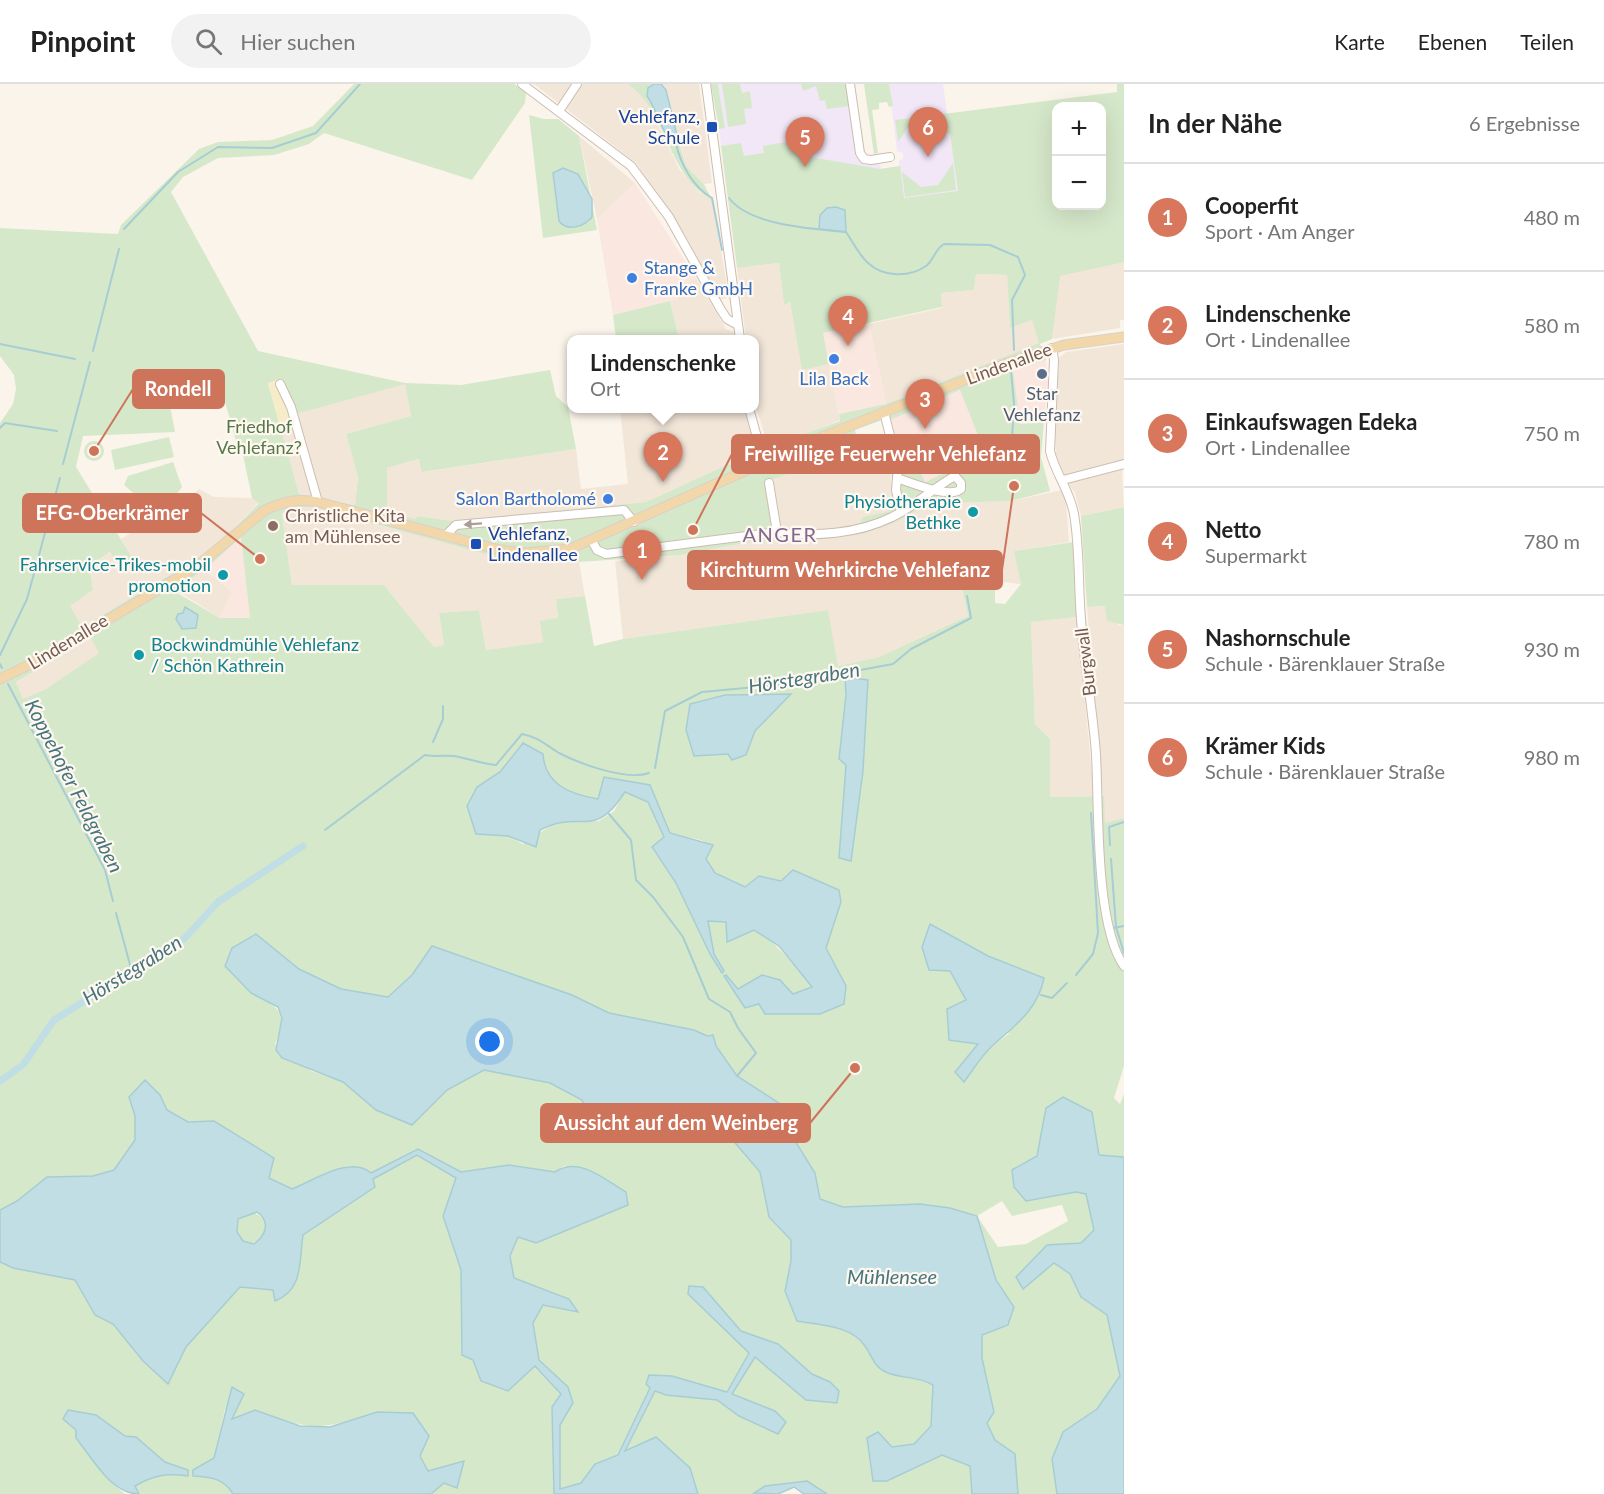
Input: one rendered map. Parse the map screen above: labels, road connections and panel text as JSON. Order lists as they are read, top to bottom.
{
  "streets": {
    "main road": ["Lindenallee"],
    "street": ["Burgwall"]
  },
  "crossings": [
    ["Lindenallee", "Burgwall"]
  ],
  "districts": ["ANGER"],
  "water": ["Hörstegraben", "Koppehofer Feldgraben", "Mühlensee"],
  "parks": ["Friedhof Vehlefanz?"],
  "places": {
    "transit": ["Vehlefanz, Schule", "Vehlefanz, Lindenallee"],
    "other": [
      "Stange & Franke GmbH",
      "Lila Back",
      "Star Vehlefanz",
      "Rondell",
      "Kirchturm Wehrkirche Vehlefanz",
      "Salon Bartholomé",
      "Physiotherapie Bethke",
      "Christliche Kita am Mühlensee",
      "Freiwillige Feuerwehr Vehlefanz",
      "EFG-Oberkrämer",
      "Fahrservice-Trikes-mobil promotion",
      "Bockwindmühle Vehlefanz / Schön Kathrein",
      "Aussicht auf dem Weinberg"
    ]
  },
  "page": {
    "header": "Pinpoint",
    "search": "Hier suchen",
    "nav": ["Karte", "Ebenen", "Teilen"],
    "heading": ["In der Nähe", "6 Ergebnisse"],
    "map_buttons": ["+", "−"],
    "pins": [
      "6",
      "5",
      "4",
      "3",
      "2",
      "1"
    ],
    "list": [
      {
        "mark": "1",
        "name": "Cooperfit",
        "note": "Sport · Am Anger",
        "value": "480 m"
      },
      {
        "mark": "2",
        "name": "Lindenschenke",
        "note": "Ort · Lindenallee",
        "value": "580 m"
      },
      {
        "mark": "3",
        "name": "Einkaufswagen Edeka",
        "note": "Ort · Lindenallee",
        "value": "750 m"
      },
      {
        "mark": "4",
        "name": "Netto",
        "note": "Supermarkt",
        "value": "780 m"
      },
      {
        "mark": "5",
        "name": "Nashornschule",
        "note": "Schule · Bärenklauer Straße",
        "value": "930 m"
      },
      {
        "mark": "6",
        "name": "Krämer Kids",
        "note": "Schule · Bärenklauer Straße",
        "value": "980 m"
      }
    ],
    "popup": ["Lindenschenke", "Ort"]
  }
}
